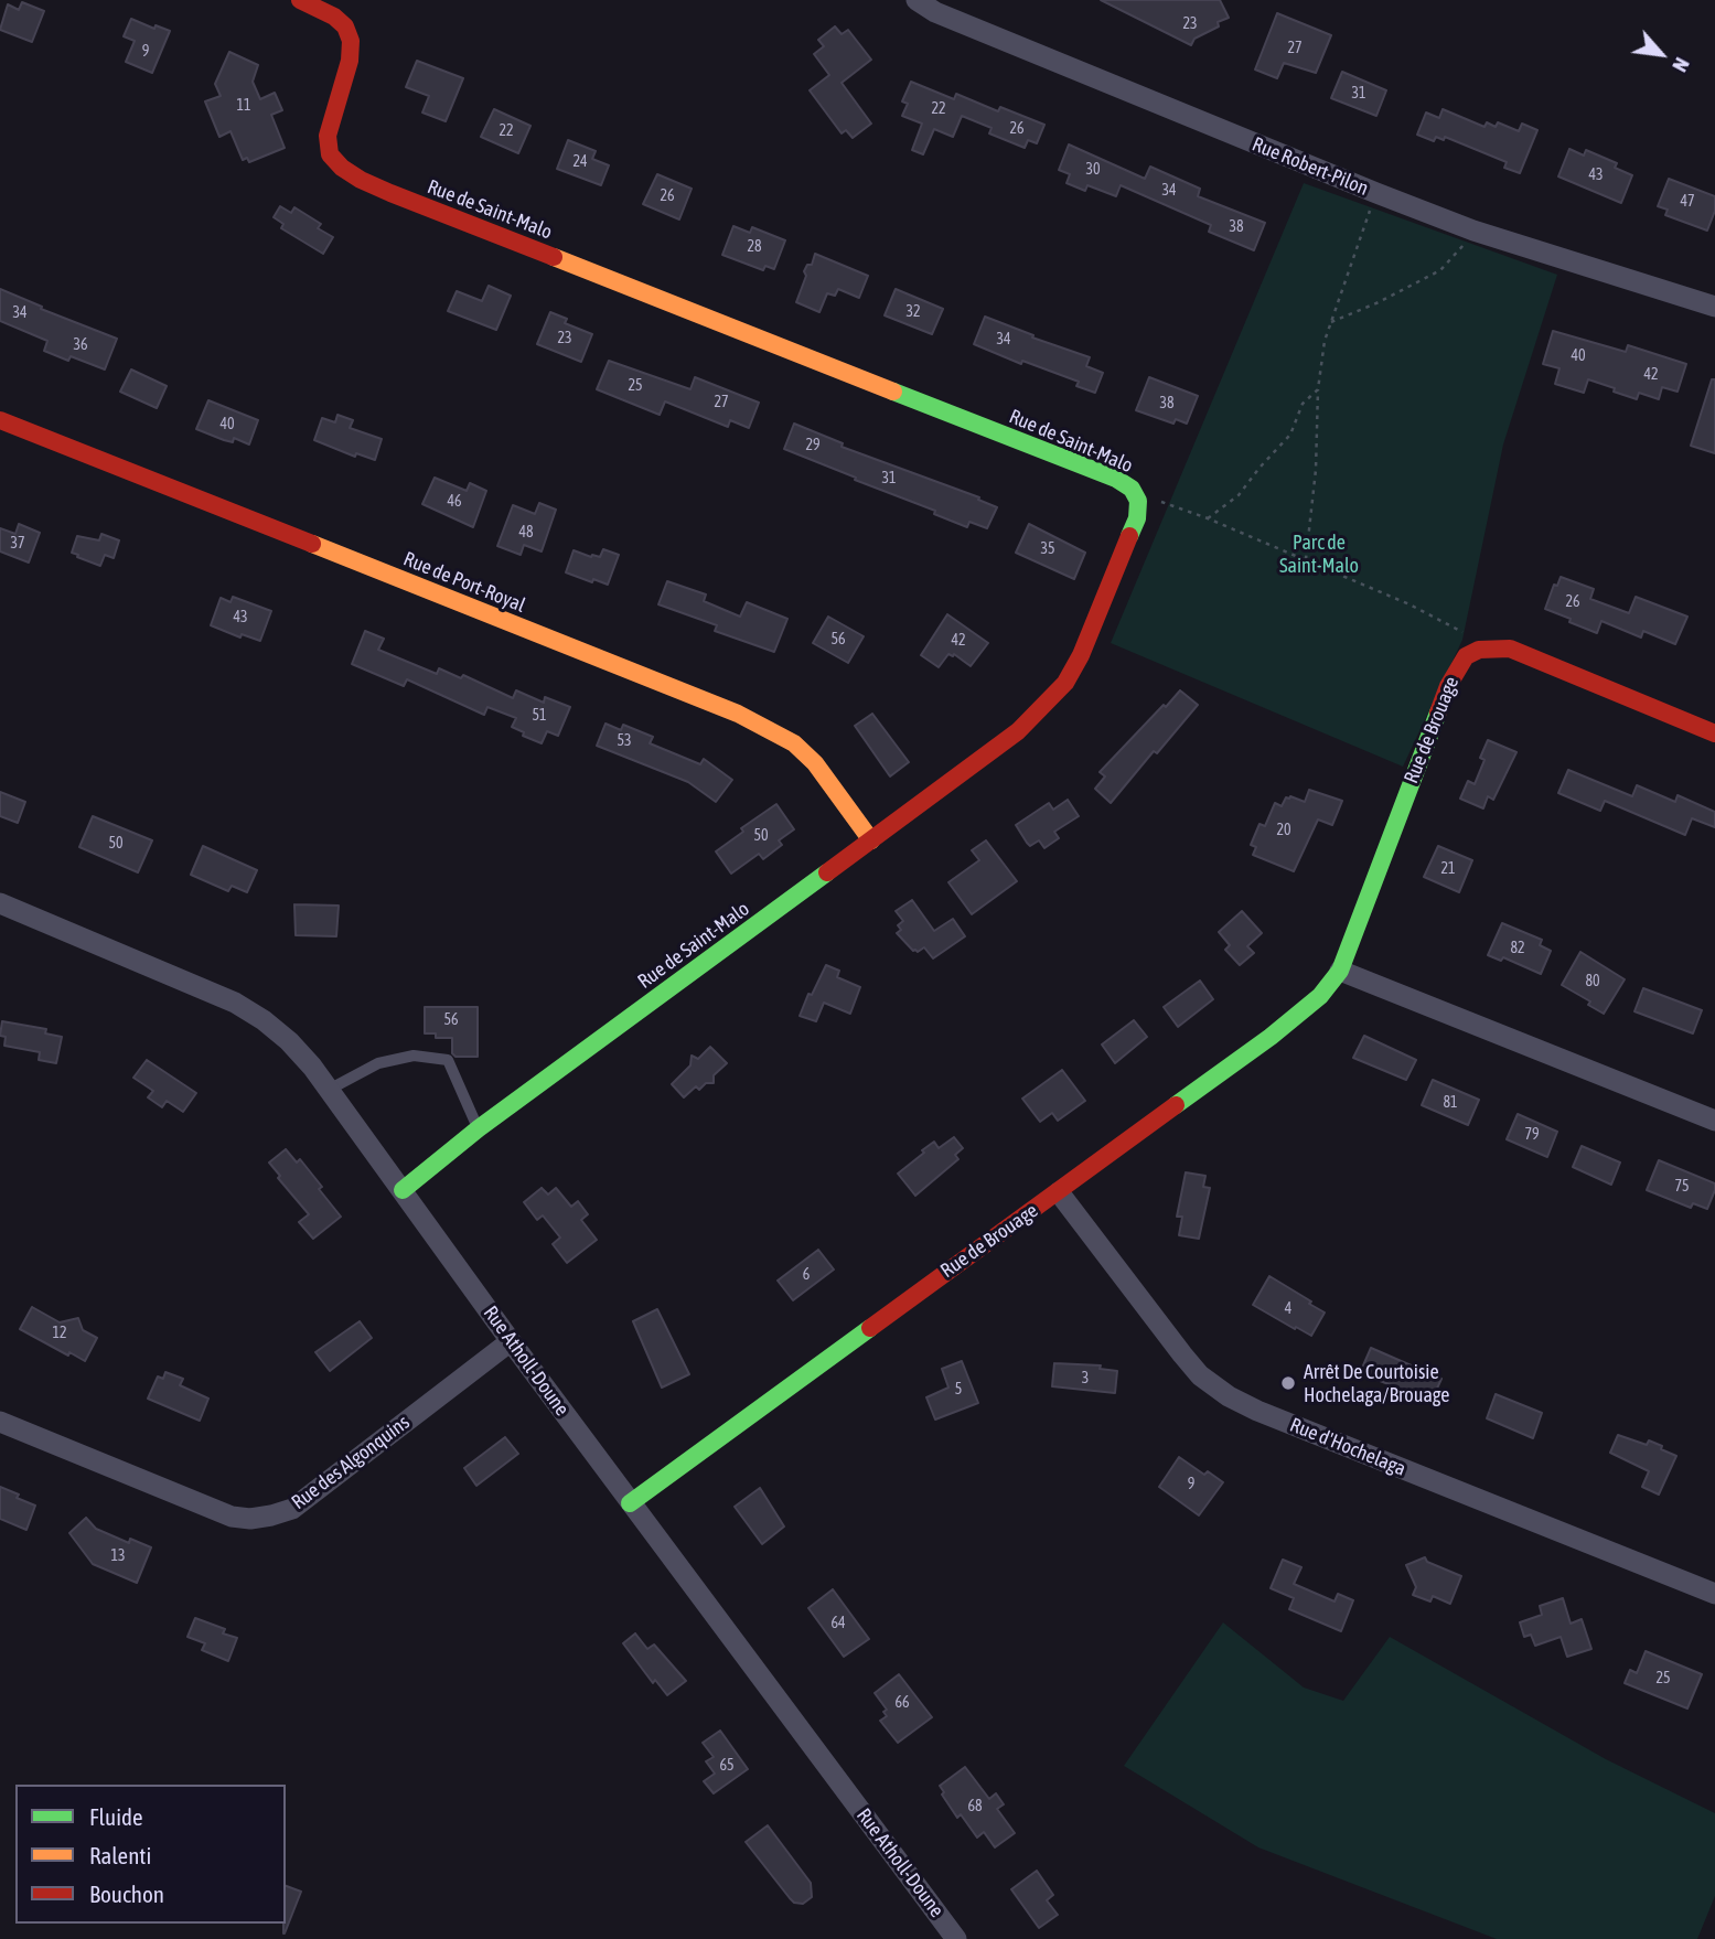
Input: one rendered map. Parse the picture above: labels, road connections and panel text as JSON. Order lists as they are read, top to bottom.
{
  "streets": {
    "street": [
      "Rue Robert-Pilon",
      "Rue de Saint-Malo",
      "Rue de Port-Royal",
      "Rue de Brouage",
      "Rue Atholl-Doune",
      "Rue d'Hochelaga",
      "Rue des Algonquins"
    ]
  },
  "crossings": [
    ["Rue de Saint-Malo", "Rue de Port-Royal"],
    ["Rue de Saint-Malo", "Rue Atholl-Doune"],
    ["Rue de Brouage", "Rue Atholl-Doune"],
    ["Rue de Brouage", "Rue d'Hochelaga"],
    ["Rue Atholl-Doune", "Rue des Algonquins"]
  ],
  "parks": ["Parc de Saint-Malo"],
  "places": ["Arrêt De Courtoisie Hochelaga/Brouage"],
  "house_numbers": [
    "23",
    "27",
    "9",
    "31",
    "11",
    "22",
    "26",
    "22",
    "24",
    "30",
    "43",
    "34",
    "26",
    "47",
    "38",
    "28",
    "32",
    "34",
    "23",
    "34",
    "36",
    "40",
    "42",
    "25",
    "27",
    "38",
    "40",
    "29",
    "31",
    "46",
    "48",
    "37",
    "35",
    "26",
    "43",
    "56",
    "42",
    "51",
    "53",
    "20",
    "50",
    "50",
    "21",
    "82",
    "80",
    "56",
    "81",
    "79",
    "75",
    "6",
    "4",
    "12",
    "3",
    "5",
    "9",
    "13",
    "64",
    "25",
    "66",
    "65",
    "68"
  ],
  "legend": ["Fluide", "Ralenti", "Bouchon"],
  "north": "bottom right"
}
